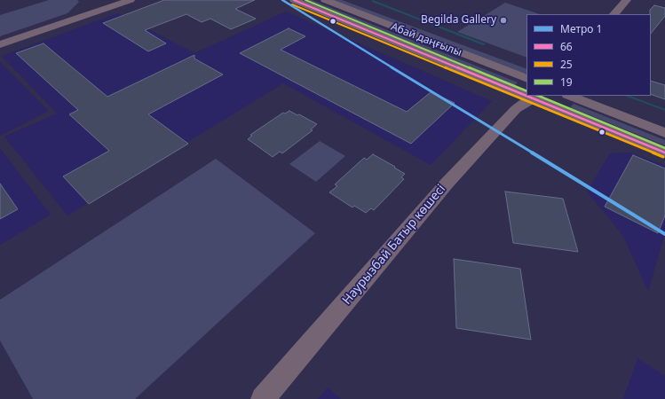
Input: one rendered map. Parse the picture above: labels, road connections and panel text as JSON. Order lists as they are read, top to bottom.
{
  "streets": {
    "main road": ["Абай даңғылы", "Наурызбай Батыр көшесі"]
  },
  "crossings": [
    ["Абай даңғылы", "Наурызбай Батыр көшесі"]
  ],
  "places": ["Begilda Gallery"],
  "lines": [
    "metro line 1",
    "transit line 66",
    "transit line 19",
    "transit line 25"
  ],
  "legend": [
    "Метро 1",
    "66",
    "25",
    "19"
  ]
}
